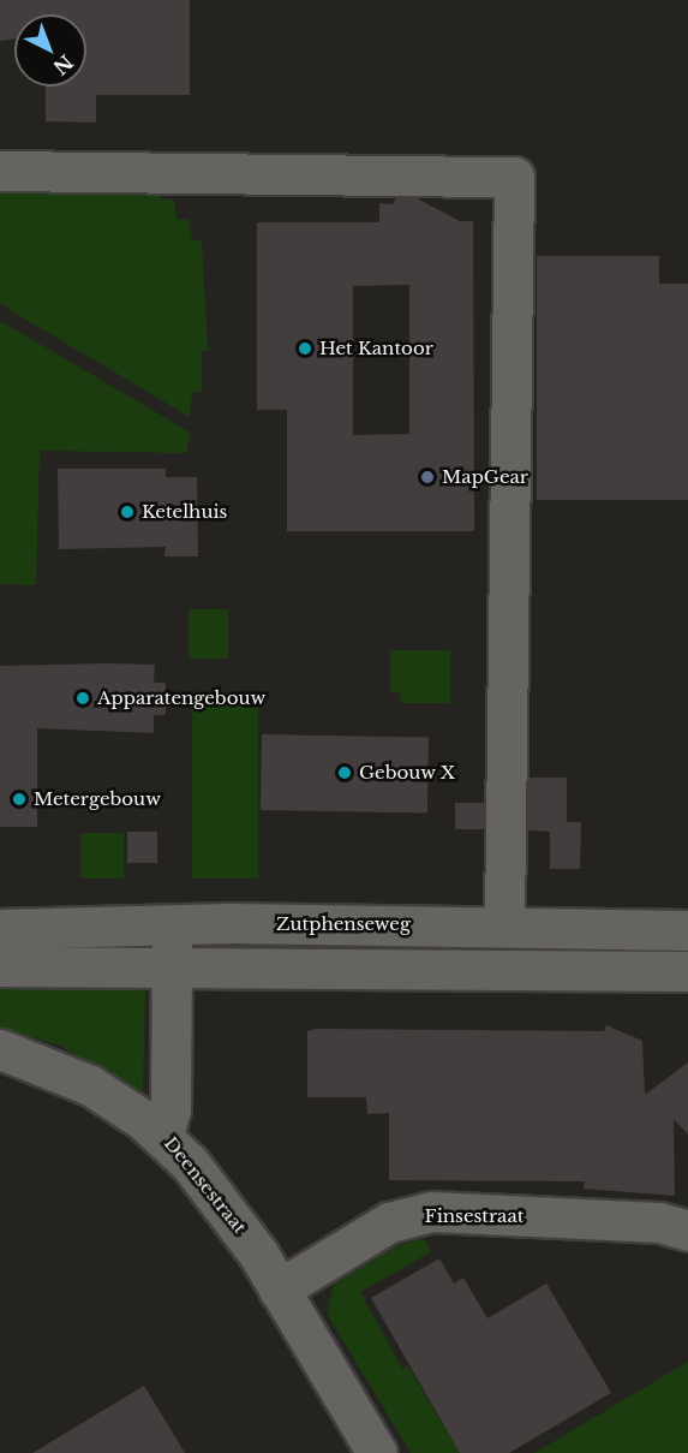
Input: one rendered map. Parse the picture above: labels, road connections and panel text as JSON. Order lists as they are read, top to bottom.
{
  "streets": {
    "street": ["Zutphenseweg", "Deensestraat", "Finsestraat"]
  },
  "crossings": [
    ["Zutphenseweg", "Deensestraat"],
    ["Deensestraat", "Finsestraat"]
  ],
  "places": [
    "Het Kantoor",
    "MapGear",
    "Ketelhuis",
    "Apparatengebouw",
    "Gebouw X",
    "Metergebouw"
  ],
  "north": "bottom right"
}
